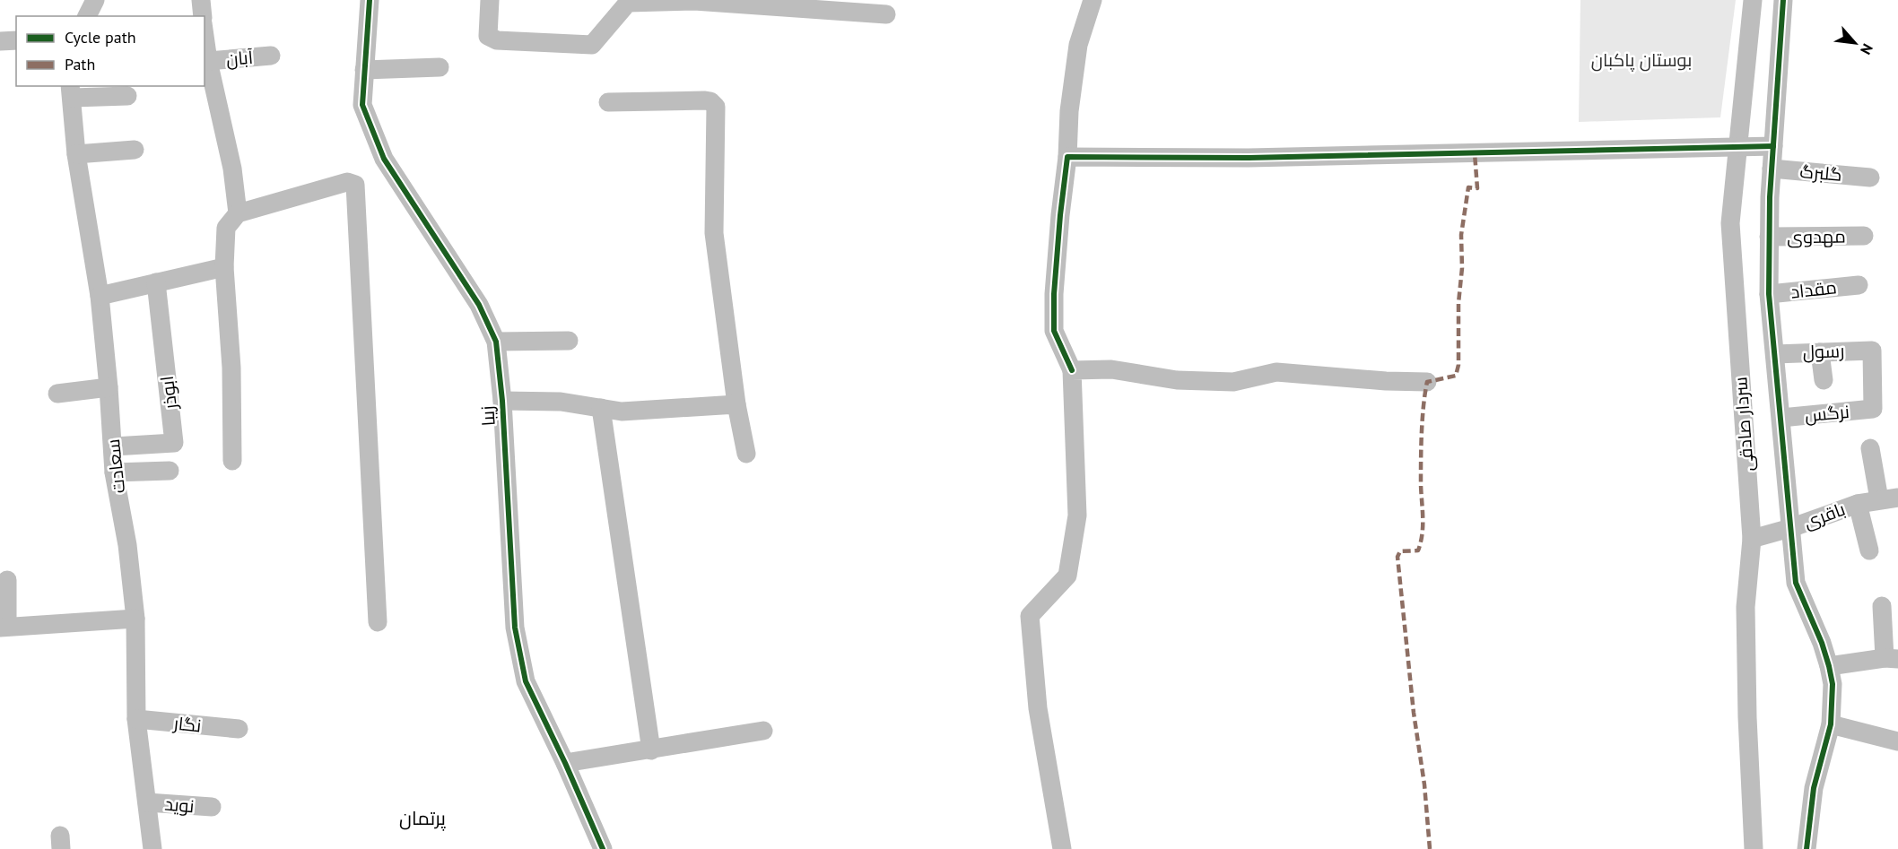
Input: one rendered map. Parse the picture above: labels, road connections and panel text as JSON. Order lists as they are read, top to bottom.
{
  "streets": {
    "street": [
      "آبان",
      "گلبرگ",
      "مهدوی",
      "مقداد",
      "رسول",
      "ابوذر",
      "نرگس",
      "زیبا",
      "سردار صادقی",
      "سعادت",
      "باقری",
      "نگار",
      "نوید"
    ]
  },
  "crossings": [
    ["رسول", "نرگس"],
    ["ابوذر", "سعادت"],
    ["سردار صادقی", "باقری"],
    ["سعادت", "نگار"],
    ["سعادت", "نوید"]
  ],
  "districts": ["پرتمان"],
  "parks": ["بوستان پاکبان"],
  "legend": ["Cycle path", "Path"],
  "north": "bottom right"
}
